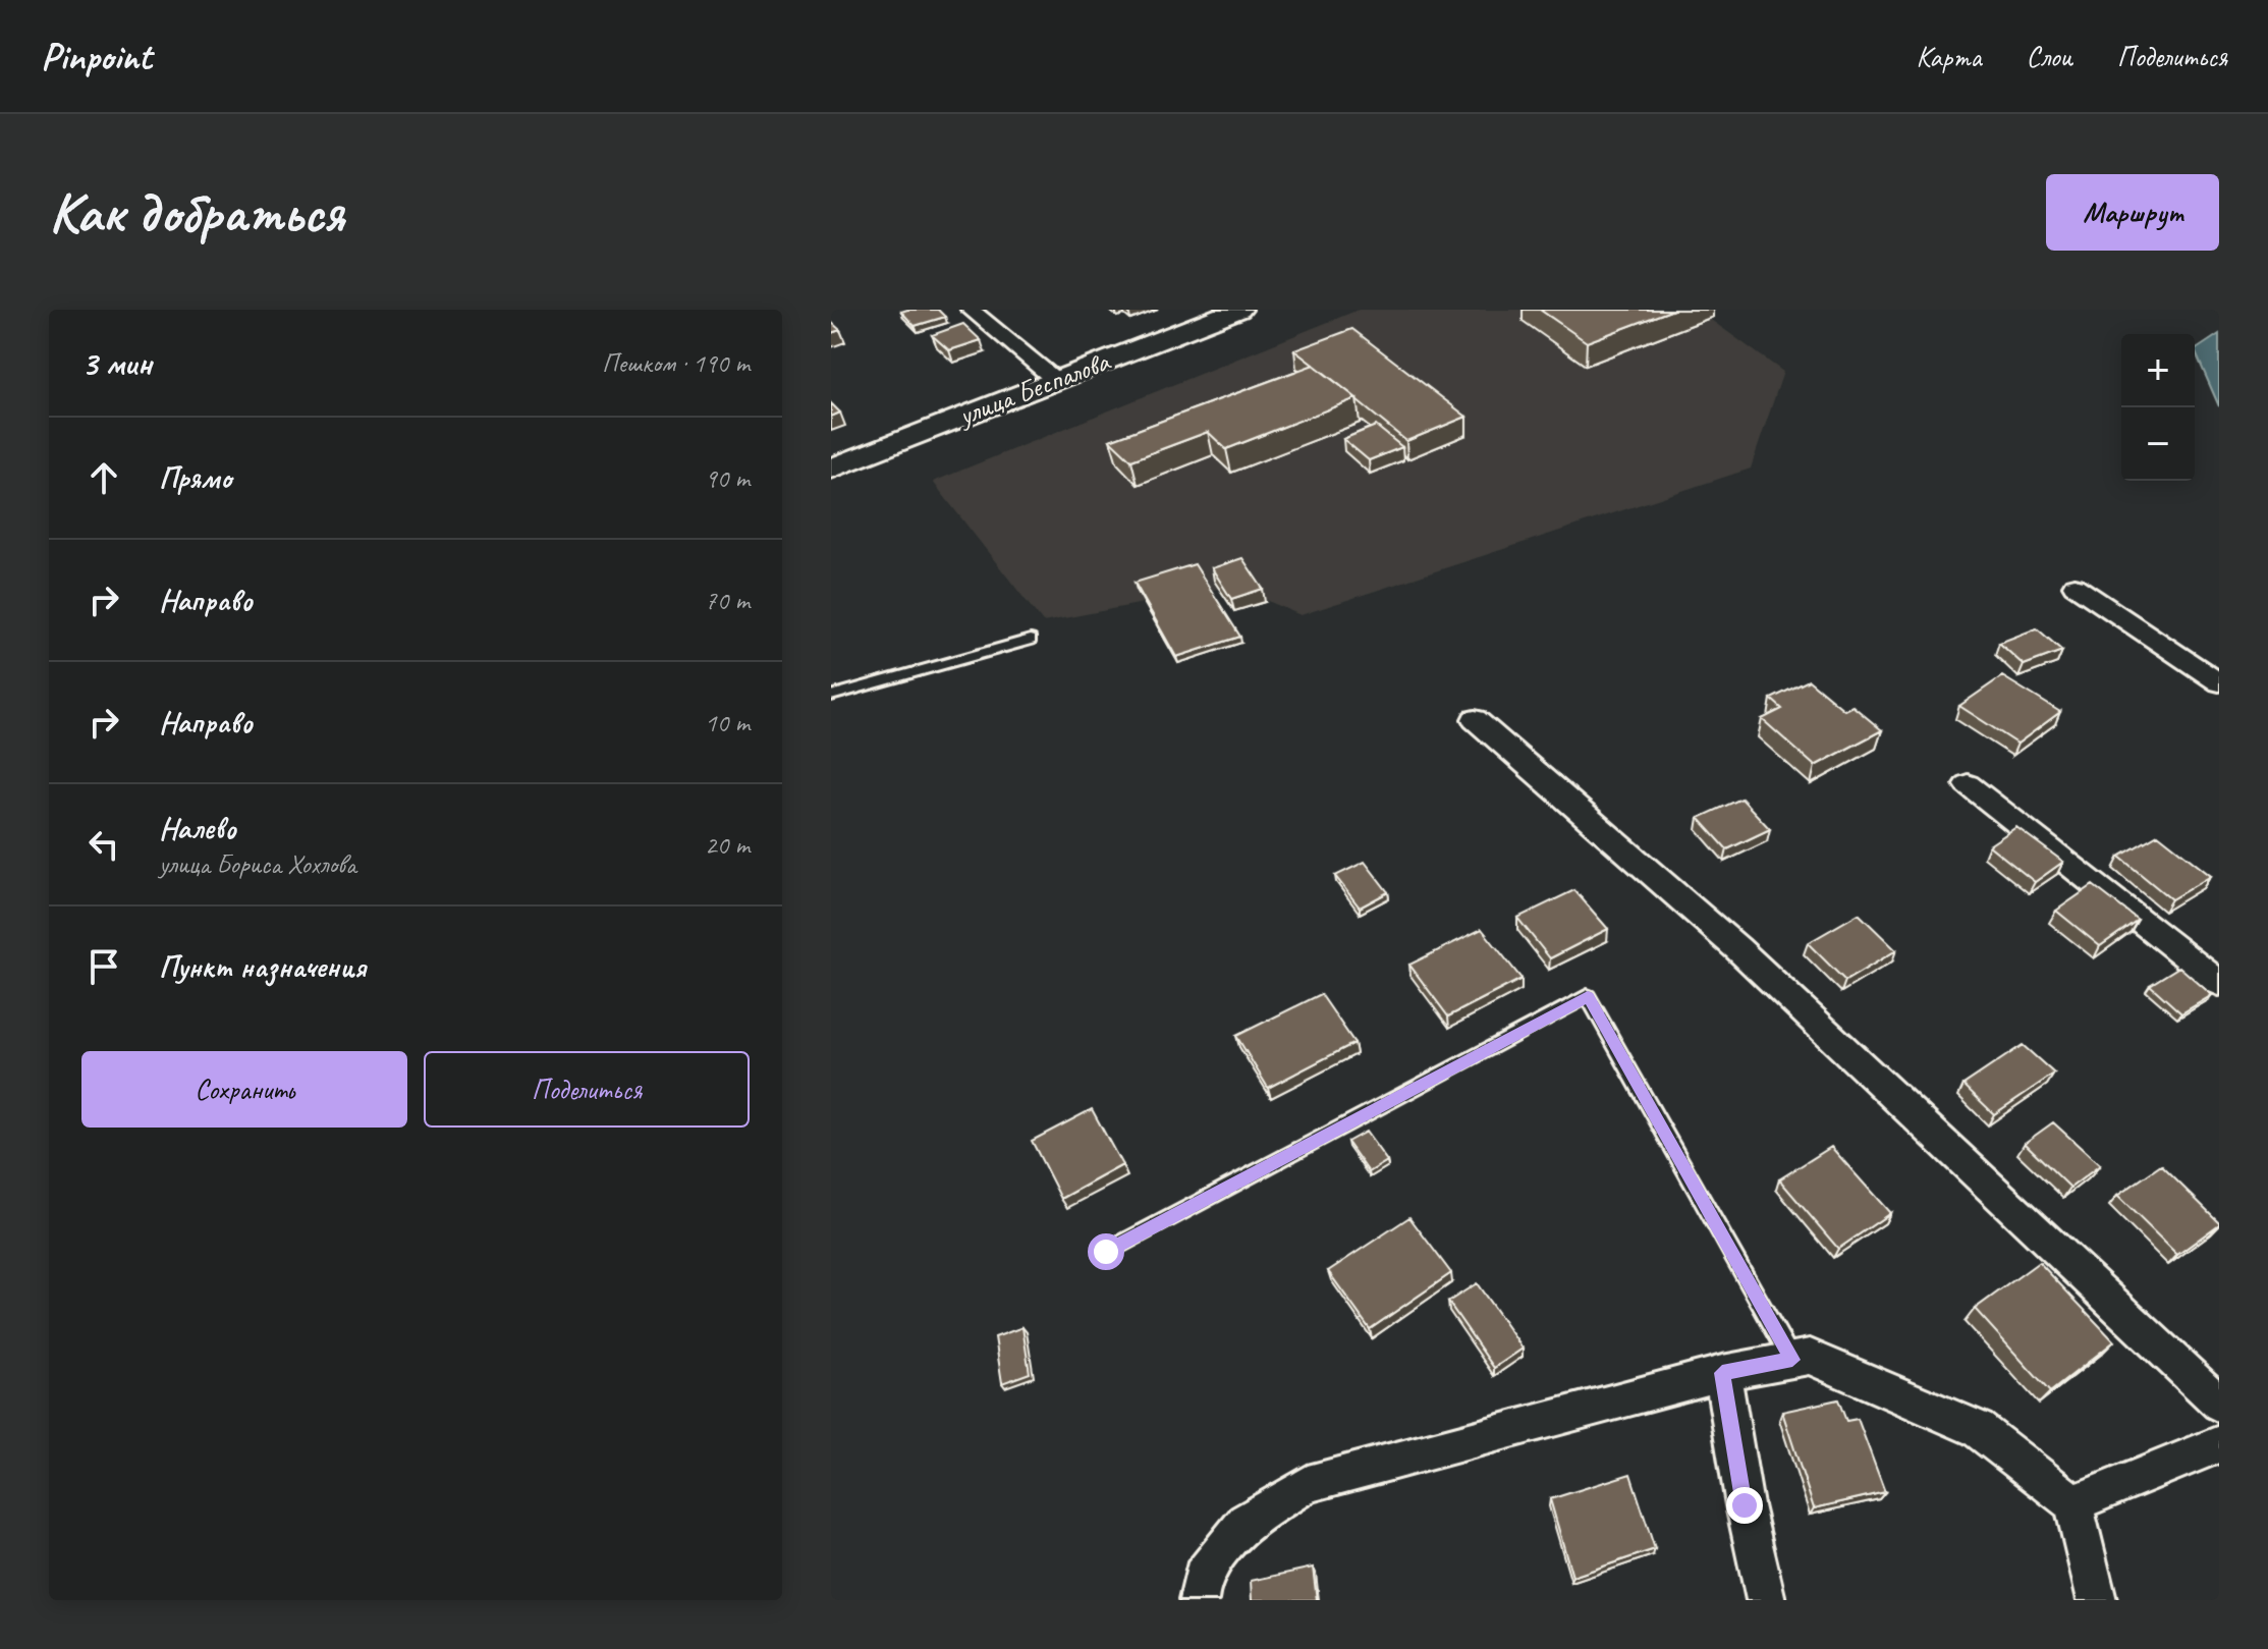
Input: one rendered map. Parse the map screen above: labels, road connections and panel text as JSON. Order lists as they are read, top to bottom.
{
  "streets": {
    "main road": ["улица Беспалова"]
  },
  "page": {
    "header": "Pinpoint",
    "nav": ["Карта", "Слои", "Поделиться"],
    "buttons": [
      "Маршрут",
      ["Сохранить", "Поделиться"]
    ],
    "title": "Как добраться",
    "heading": ["3 мин", "Пешком · 190 m"],
    "map_buttons": ["+", "−"],
    "list": [
      ["Прямо", "90 m"],
      ["Направо", "70 m"],
      ["Направо", "10 m"],
      ["Налево", "улица Бориса Хохлова", "20 m"],
      "Пункт назначения"
    ]
  }
}
